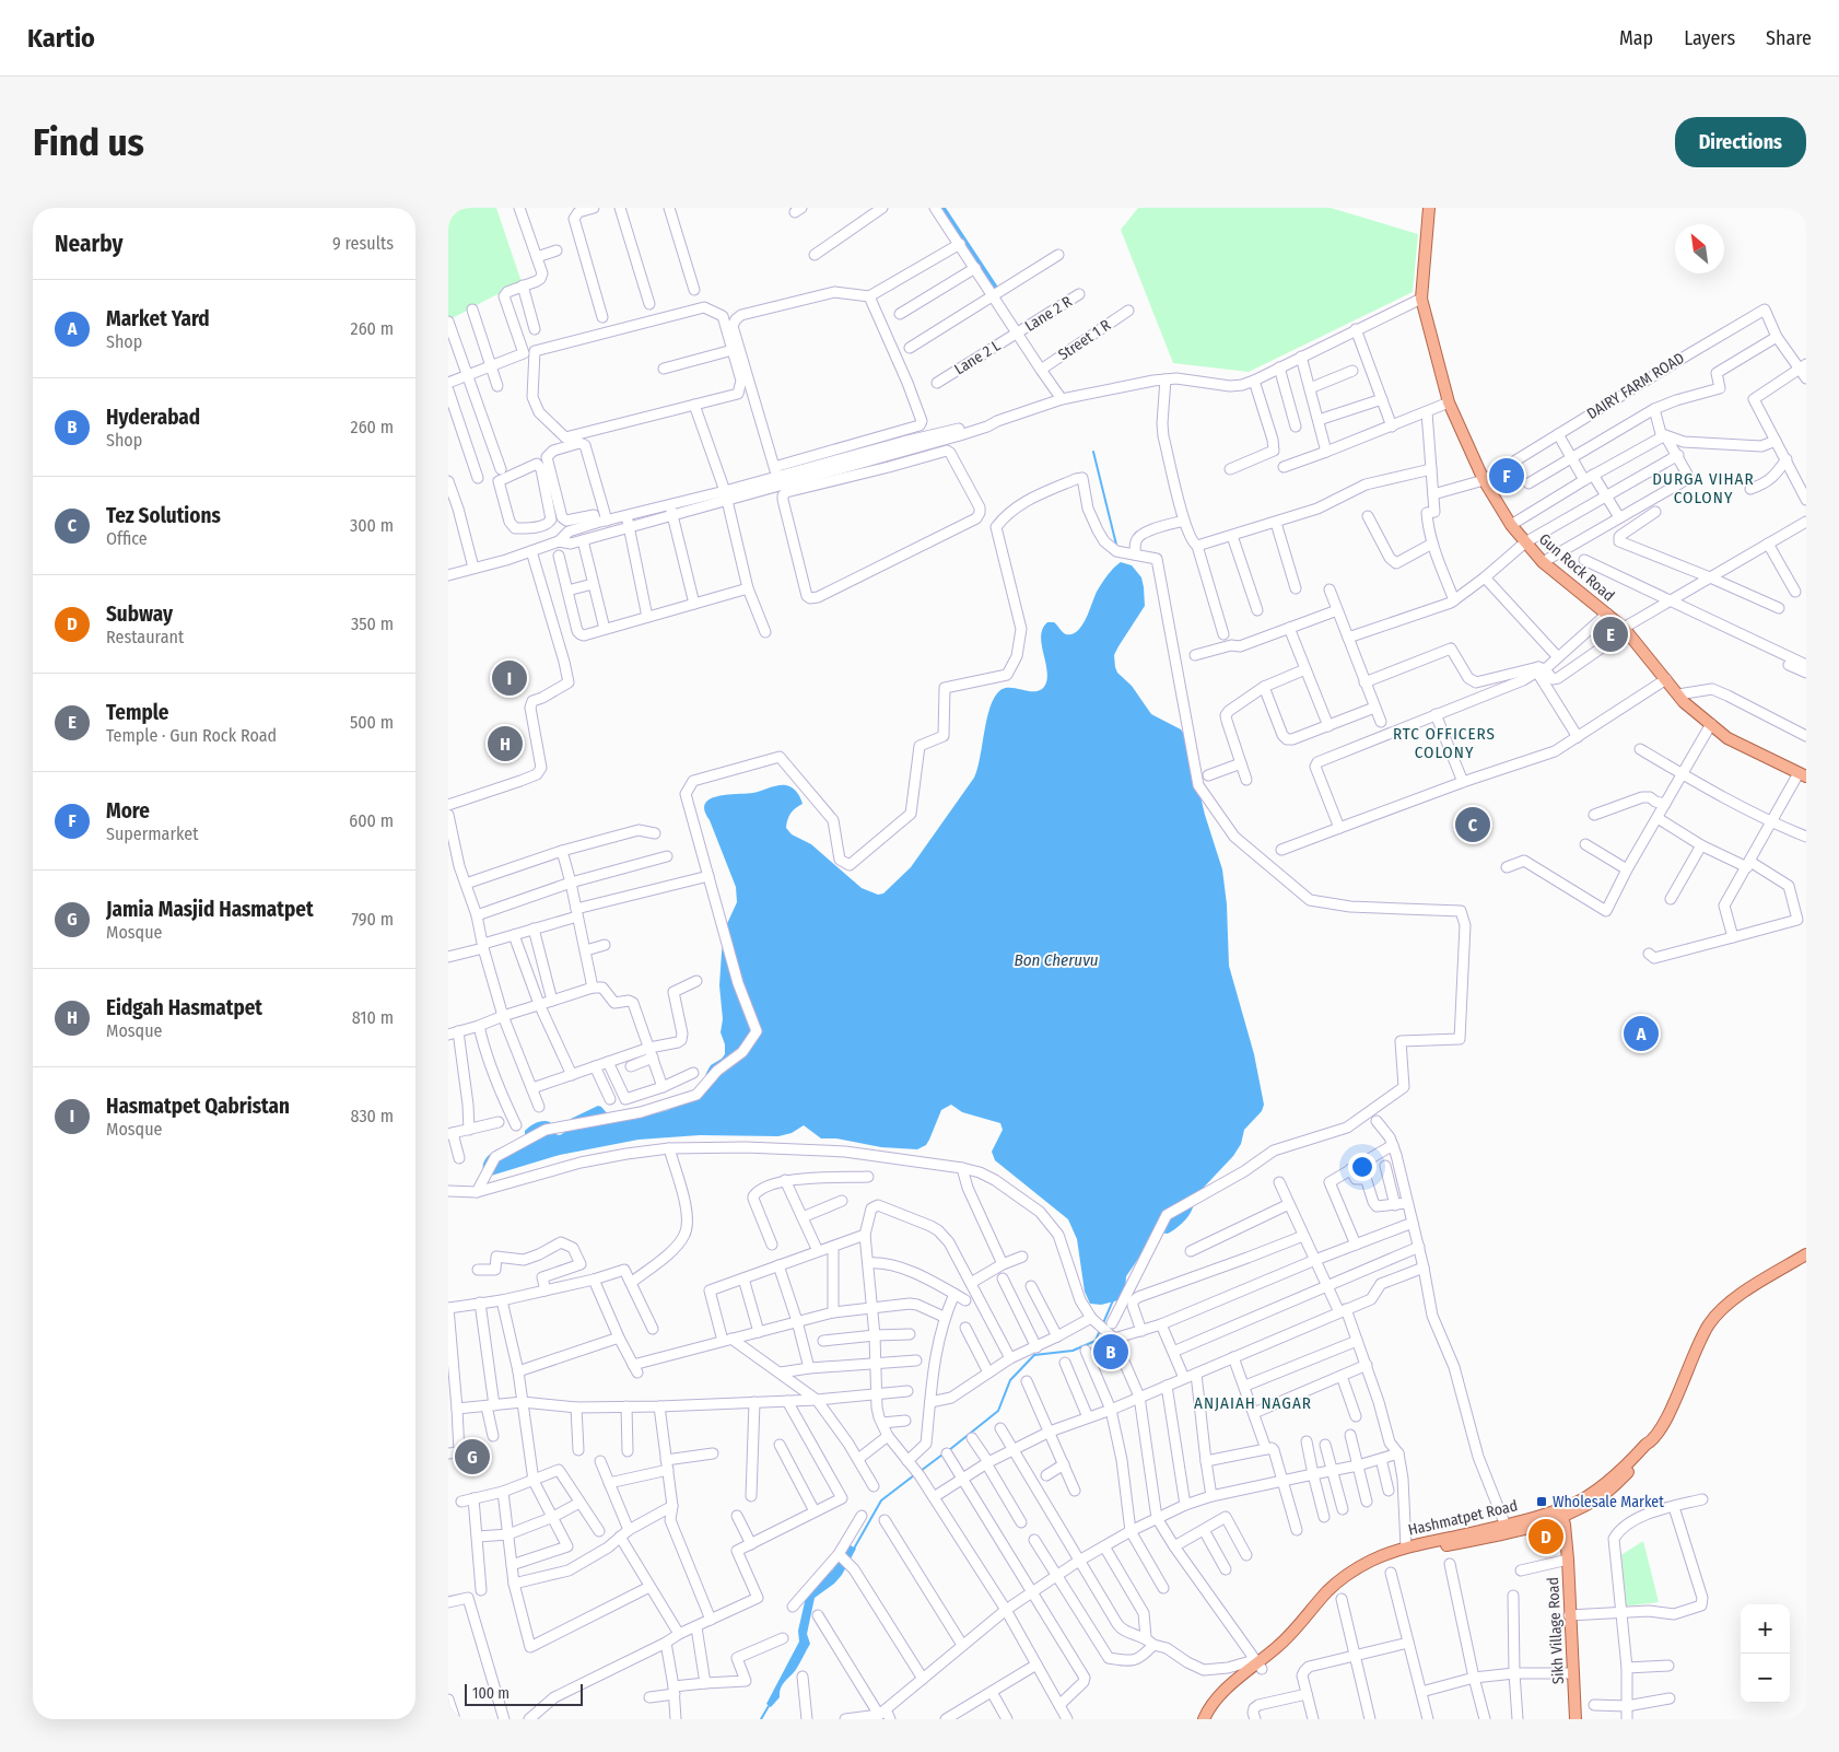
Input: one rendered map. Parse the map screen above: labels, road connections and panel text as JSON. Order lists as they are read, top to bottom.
{
  "streets": {
    "main road": ["Gun Rock Road", "Hashmatpet Road", "Sikh Village Road"],
    "street": [
      "Lane 2 R",
      "Street 1 R",
      "Lane 2 L",
      "DAIRY FARM ROAD"
    ]
  },
  "crossings": [
    ["Lane 2 R", "Lane 2 L"],
    ["DAIRY FARM ROAD", "Gun Rock Road"],
    ["Hashmatpet Road", "Sikh Village Road"]
  ],
  "districts": ["DURGA VIHAR COLONY", "RTC OFFICERS COLONY", "ANJAIAH NAGAR"],
  "water": ["Bon Cheruvu"],
  "places": {
    "transit": ["Wholesale Market"]
  },
  "scale_bar": "100 m",
  "north": "top left",
  "page": {
    "header": "Kartio",
    "nav": ["Map", "Layers", "Share"],
    "buttons": "Directions",
    "title": "Find us",
    "heading": ["Nearby", "9 results"],
    "list": [
      {
        "mark": "A",
        "name": "Market Yard",
        "note": "Shop",
        "value": "260 m"
      },
      {
        "mark": "B",
        "name": "Hyderabad",
        "note": "Shop",
        "value": "260 m"
      },
      {
        "mark": "C",
        "name": "Tez Solutions",
        "note": "Office",
        "value": "300 m"
      },
      {
        "mark": "D",
        "name": "Subway",
        "note": "Restaurant",
        "value": "350 m"
      },
      {
        "mark": "E",
        "name": "Temple",
        "note": "Temple · Gun Rock Road",
        "value": "500 m"
      },
      {
        "mark": "F",
        "name": "More",
        "note": "Supermarket",
        "value": "600 m"
      },
      {
        "mark": "G",
        "name": "Jamia Masjid Hasmatpet",
        "note": "Mosque",
        "value": "790 m"
      },
      {
        "mark": "H",
        "name": "Eidgah Hasmatpet",
        "note": "Mosque",
        "value": "810 m"
      },
      {
        "mark": "I",
        "name": "Hasmatpet Qabristan",
        "note": "Mosque",
        "value": "830 m"
      }
    ],
    "pins": [
      "F",
      "E",
      "I",
      "H",
      "C",
      "A",
      "B",
      "G",
      "D"
    ],
    "map_buttons": ["+", "−"],
    "scale": "100 m"
  }
}
